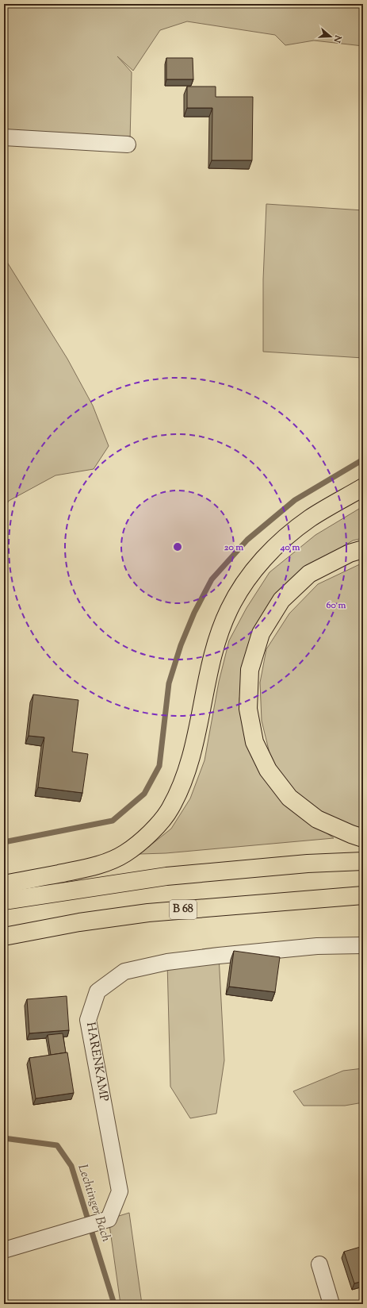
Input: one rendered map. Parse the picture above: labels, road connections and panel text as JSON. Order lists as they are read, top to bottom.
{
  "streets": {
    "highway": ["B 68"],
    "street": ["HARENKAMP"]
  },
  "water": ["Lechtinger Bach"],
  "north": "right",
  "rings": ["20 m", "40 m", "60 m"]
}
